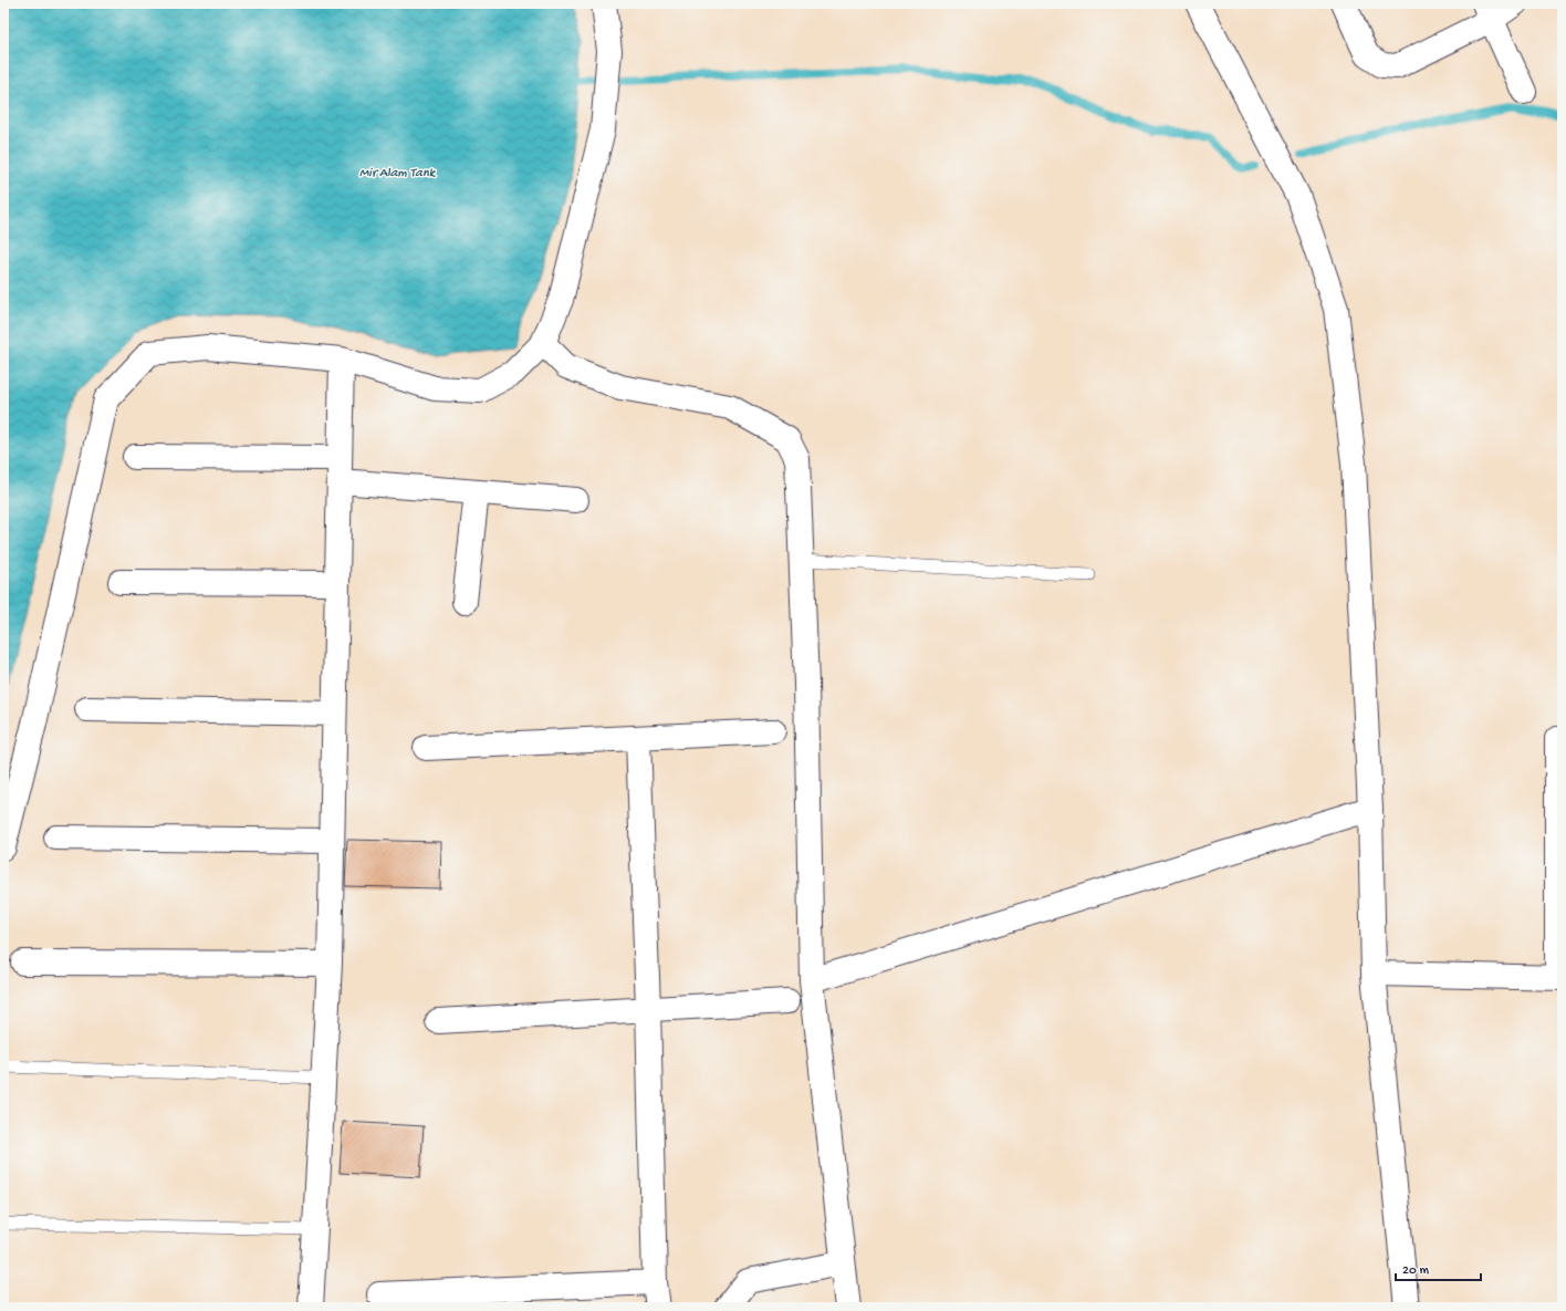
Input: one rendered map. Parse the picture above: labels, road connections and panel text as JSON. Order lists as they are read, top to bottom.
{
  "water": ["Mir Alam Tank"],
  "scale_bar": "20 m"
}
